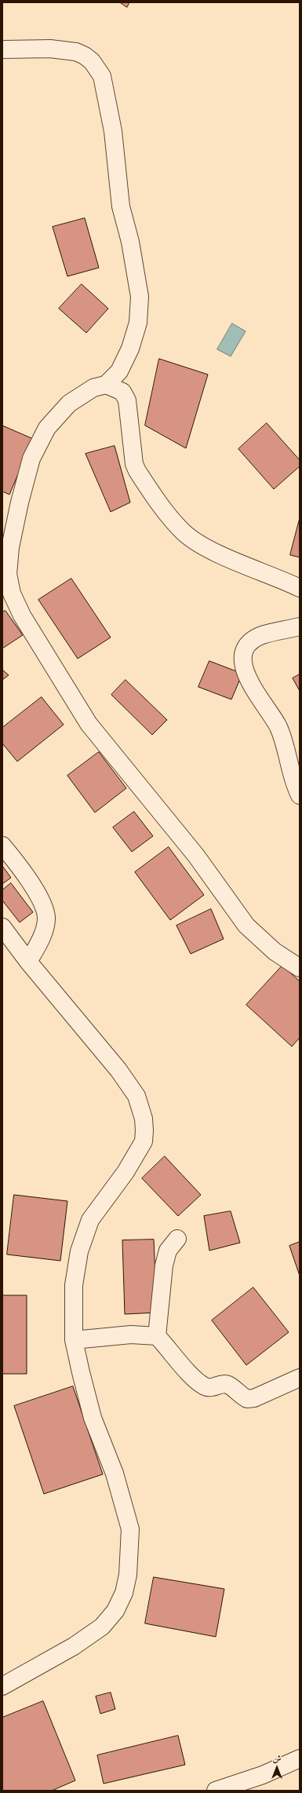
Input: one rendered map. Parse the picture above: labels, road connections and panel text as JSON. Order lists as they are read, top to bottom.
{
  "north": "top"
}
